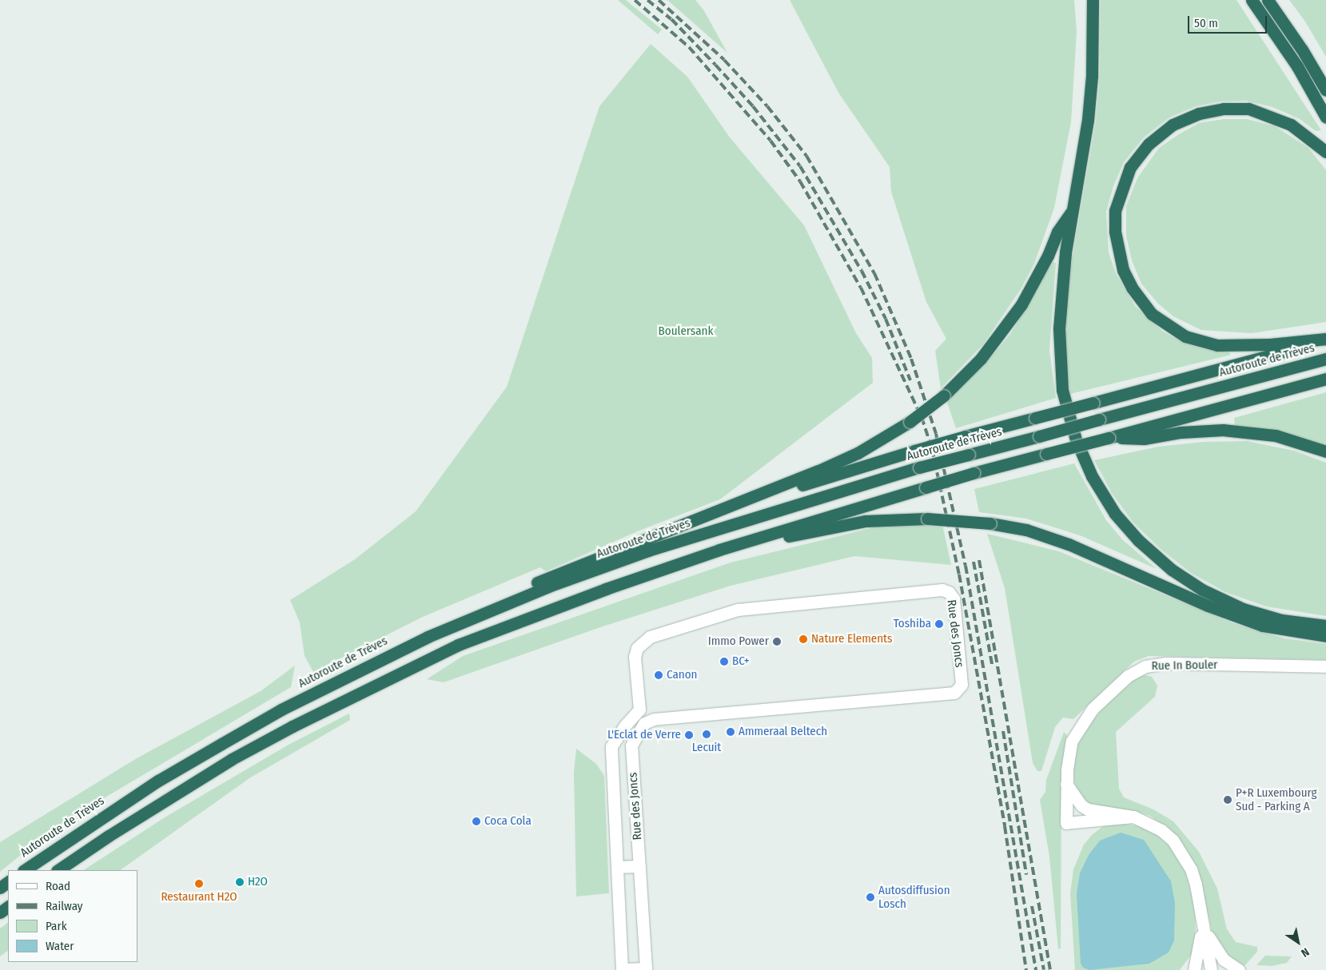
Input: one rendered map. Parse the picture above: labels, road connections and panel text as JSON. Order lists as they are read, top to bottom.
{
  "streets": {
    "highway": ["Autoroute de Trèves"],
    "street": ["Rue des Joncs", "Rue In Bouler"]
  },
  "parks": ["Boulersank"],
  "places": [
    "Toshiba",
    "Nature Elements",
    "Immo Power",
    "BC+",
    "Canon",
    "Ammeraal Beltech",
    "Lecuit",
    "L'Eclat de Verre",
    "P+R Luxembourg Sud - Parking A",
    "Coca Cola",
    "H2O",
    "Restaurant H2O",
    "Autosdiffusion Losch"
  ],
  "legend": [
    "Road",
    "Railway",
    "Park",
    "Water"
  ],
  "scale_bar": "50 m",
  "north": "bottom right"
}
